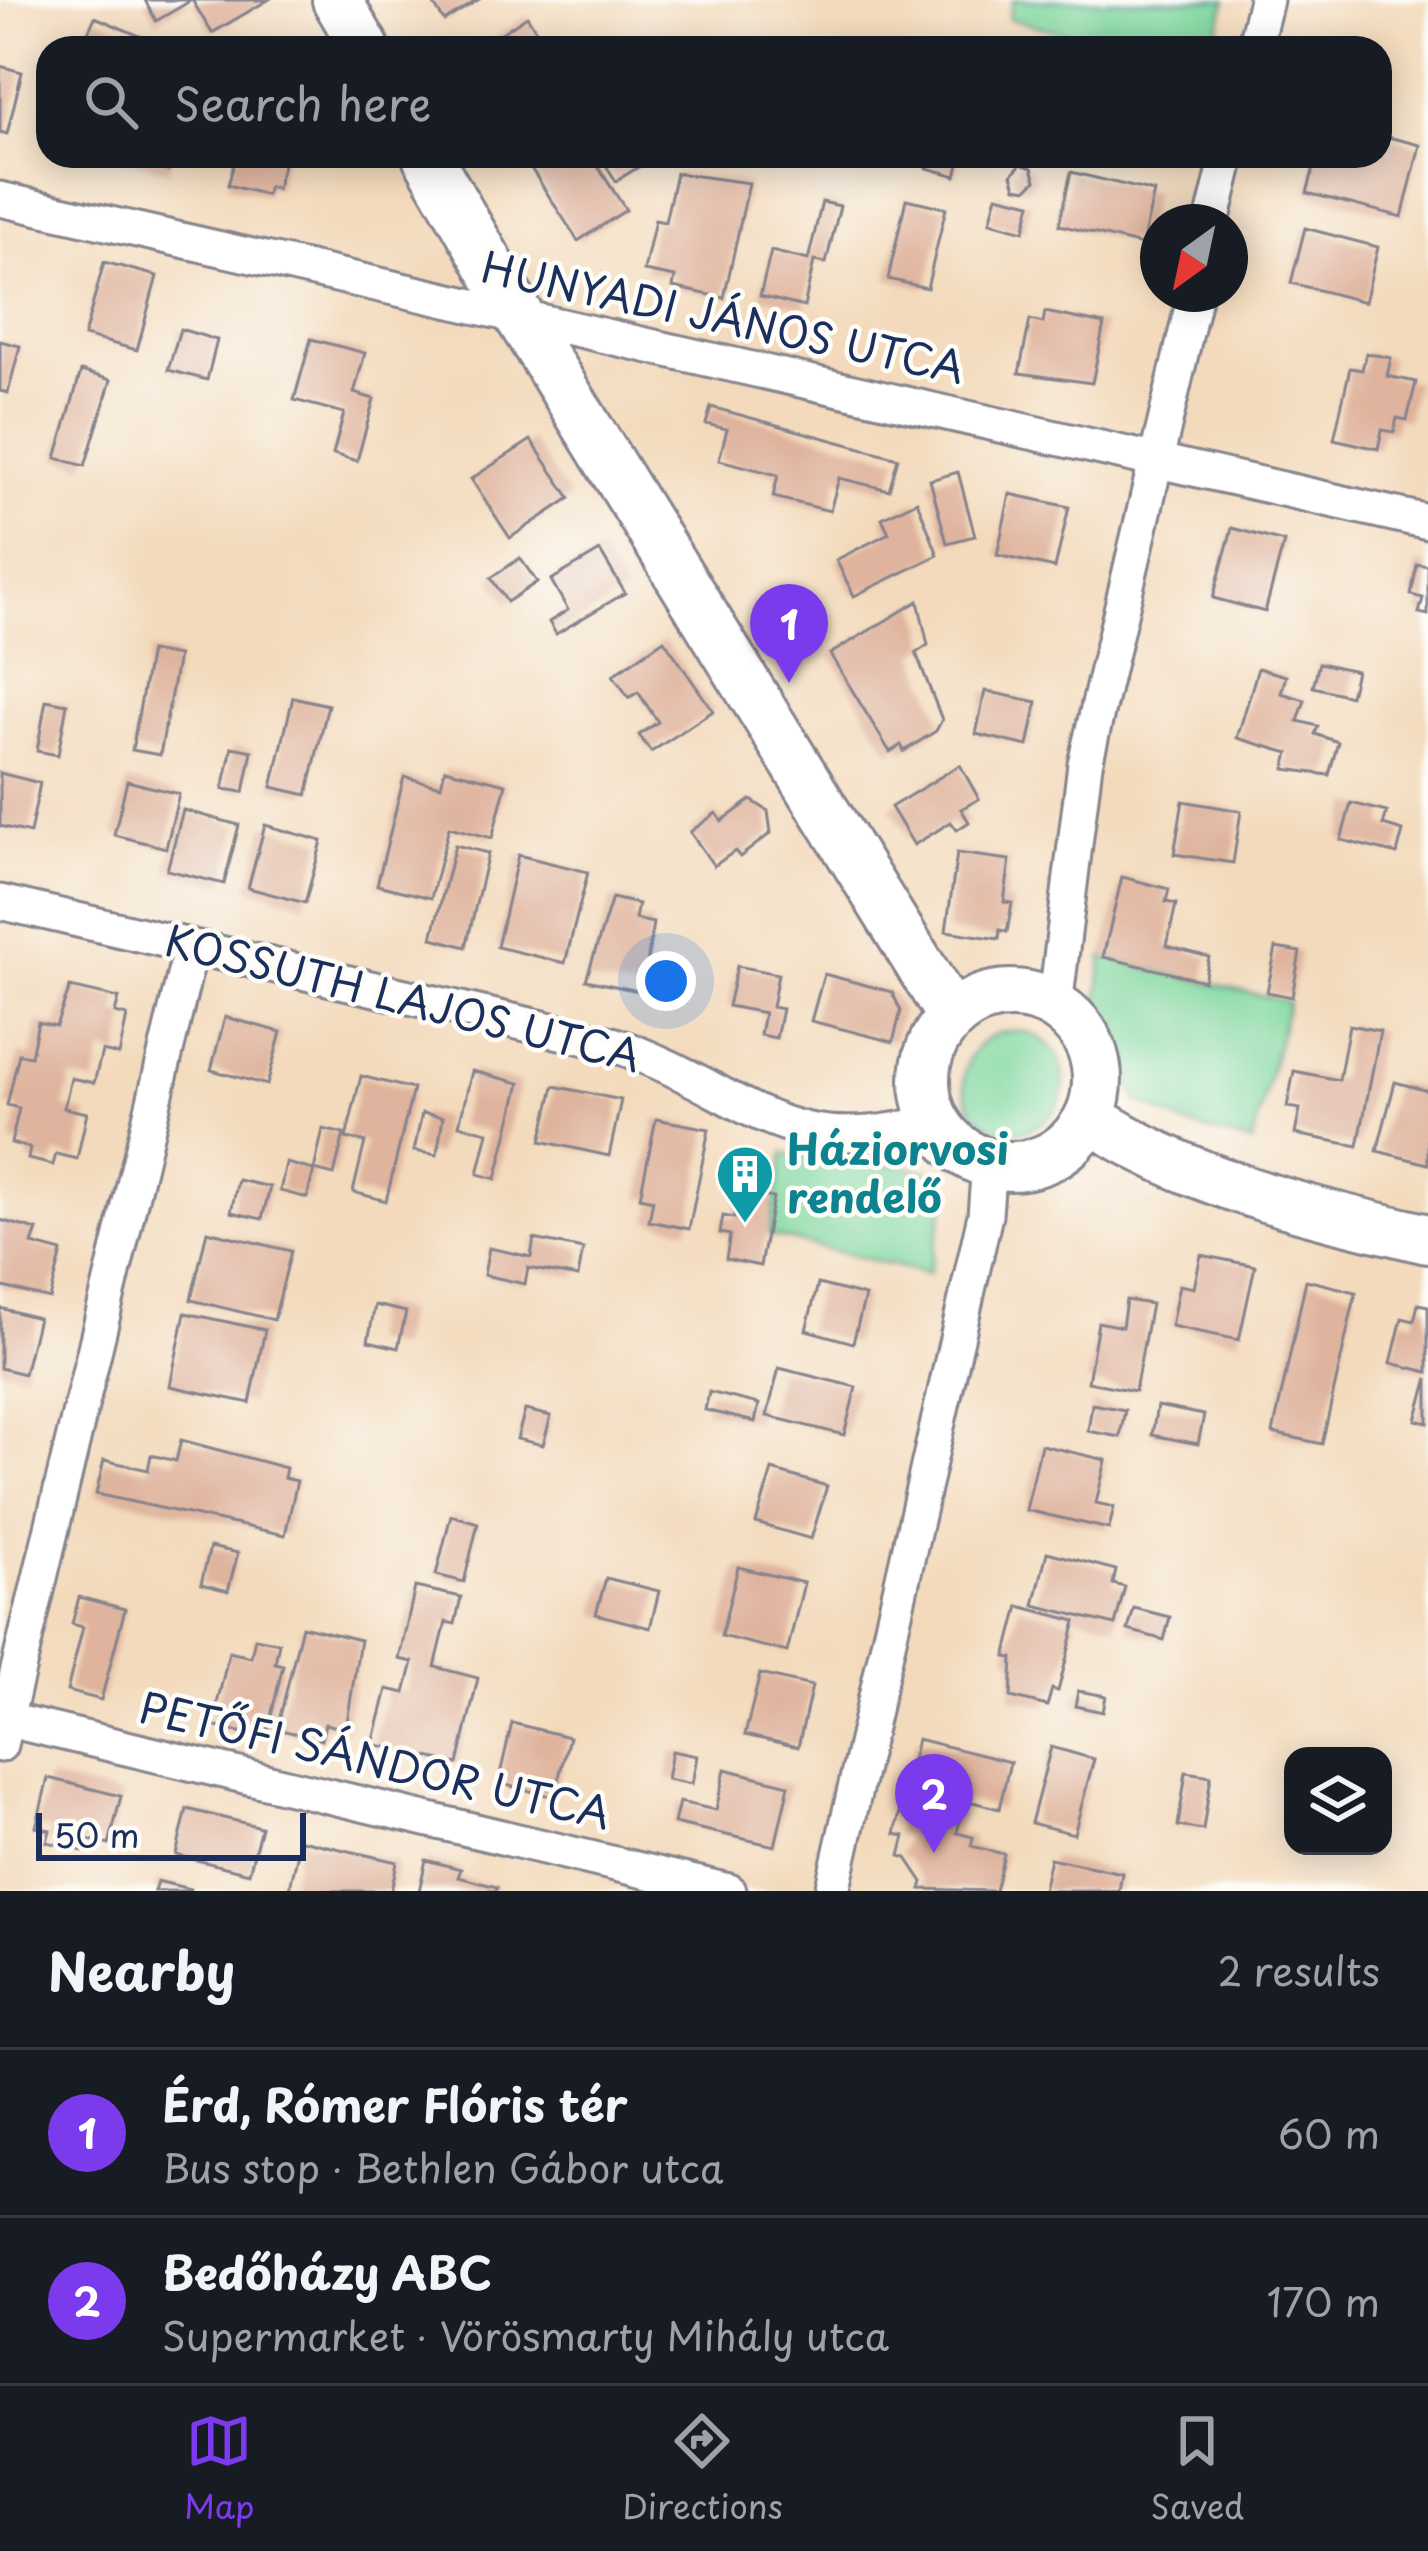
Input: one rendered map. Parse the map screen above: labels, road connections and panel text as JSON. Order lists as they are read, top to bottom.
{
  "streets": {
    "street": ["HUNYADI JÁNOS UTCA", "KOSSUTH LAJOS UTCA", "PETŐFI SÁNDOR UTCA"]
  },
  "places": {
    "building": ["Háziorvosi rendelő"]
  },
  "scale_bar": "50 m",
  "north": "bottom left",
  "page": {
    "search": "Search here",
    "pins": ["1", "2"],
    "scale": "50 m",
    "heading": ["Nearby", "2 results"],
    "list": [
      {
        "mark": "1",
        "name": "Érd, Rómer Flóris tér",
        "note": "Bus stop · Bethlen Gábor utca",
        "value": "60 m"
      },
      {
        "mark": "2",
        "name": "Bedőházy ABC",
        "note": "Supermarket · Vörösmarty Mihály utca",
        "value": "170 m"
      }
    ],
    "nav": ["Map", "Directions", "Saved"]
  }
}
